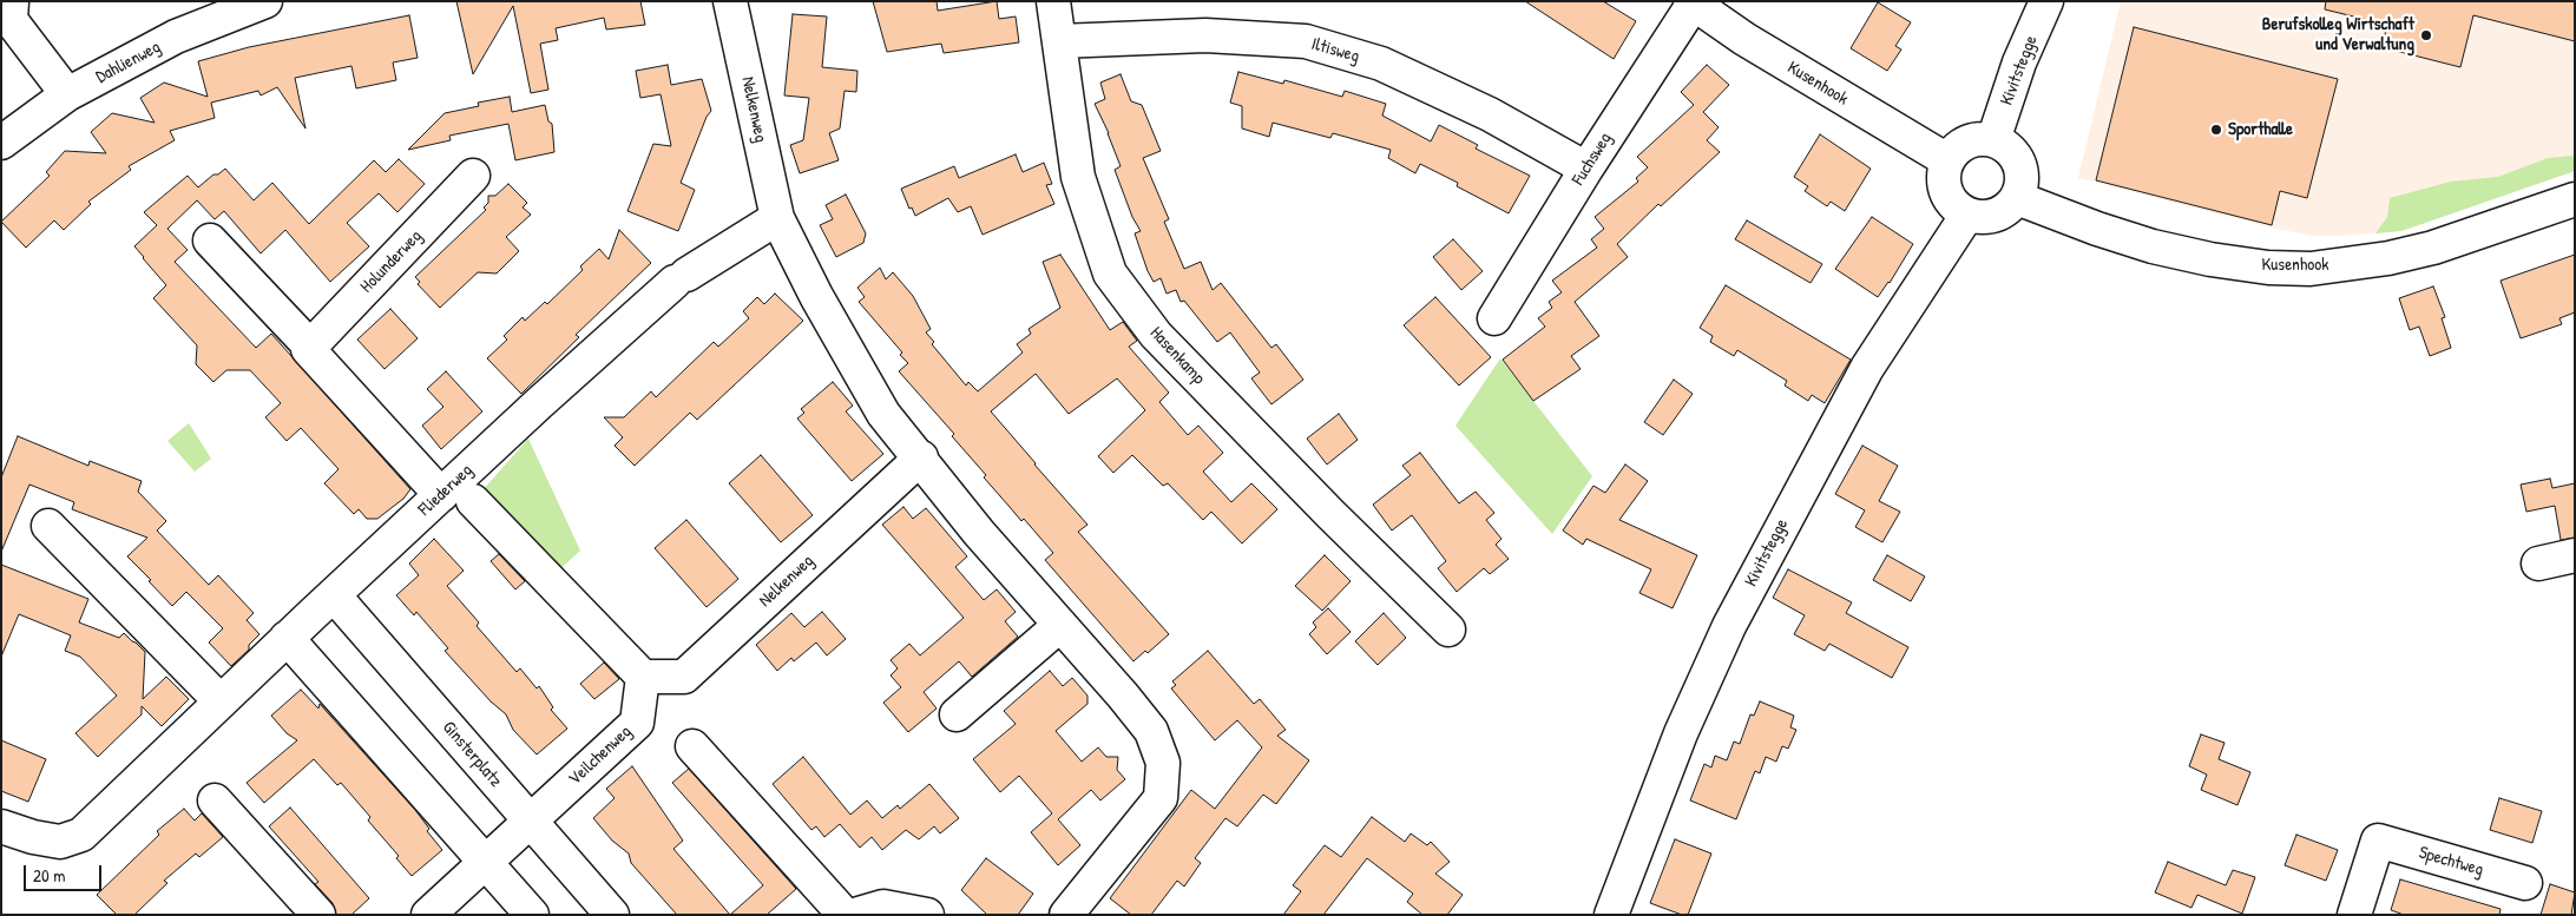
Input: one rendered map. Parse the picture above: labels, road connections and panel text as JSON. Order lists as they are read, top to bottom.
{
  "streets": {
    "street": [
      "Iltisweg",
      "Dahlienweg",
      "Kivitstegge",
      "Kusenhook",
      "Nelkenweg",
      "Fuchsweg",
      "Holunderweg",
      "Hasenkamp",
      "Fliederweg",
      "Ginsterplatz",
      "Veilchenweg",
      "Spechtweg"
    ]
  },
  "crossings": [
    ["Iltisweg", "Fuchsweg"],
    ["Iltisweg", "Hasenkamp"],
    ["Kivitstegge", "Kusenhook"],
    ["Kusenhook", "Fuchsweg"],
    ["Nelkenweg", "Fliederweg"],
    ["Nelkenweg", "Veilchenweg"],
    ["Fliederweg", "Ginsterplatz"],
    ["Fliederweg", "Veilchenweg"],
    ["Ginsterplatz", "Veilchenweg"]
  ],
  "places": ["Berufskolleg Wirtschaft und Verwaltung", "Sporthalle"],
  "scale_bar": "20 m"
}
